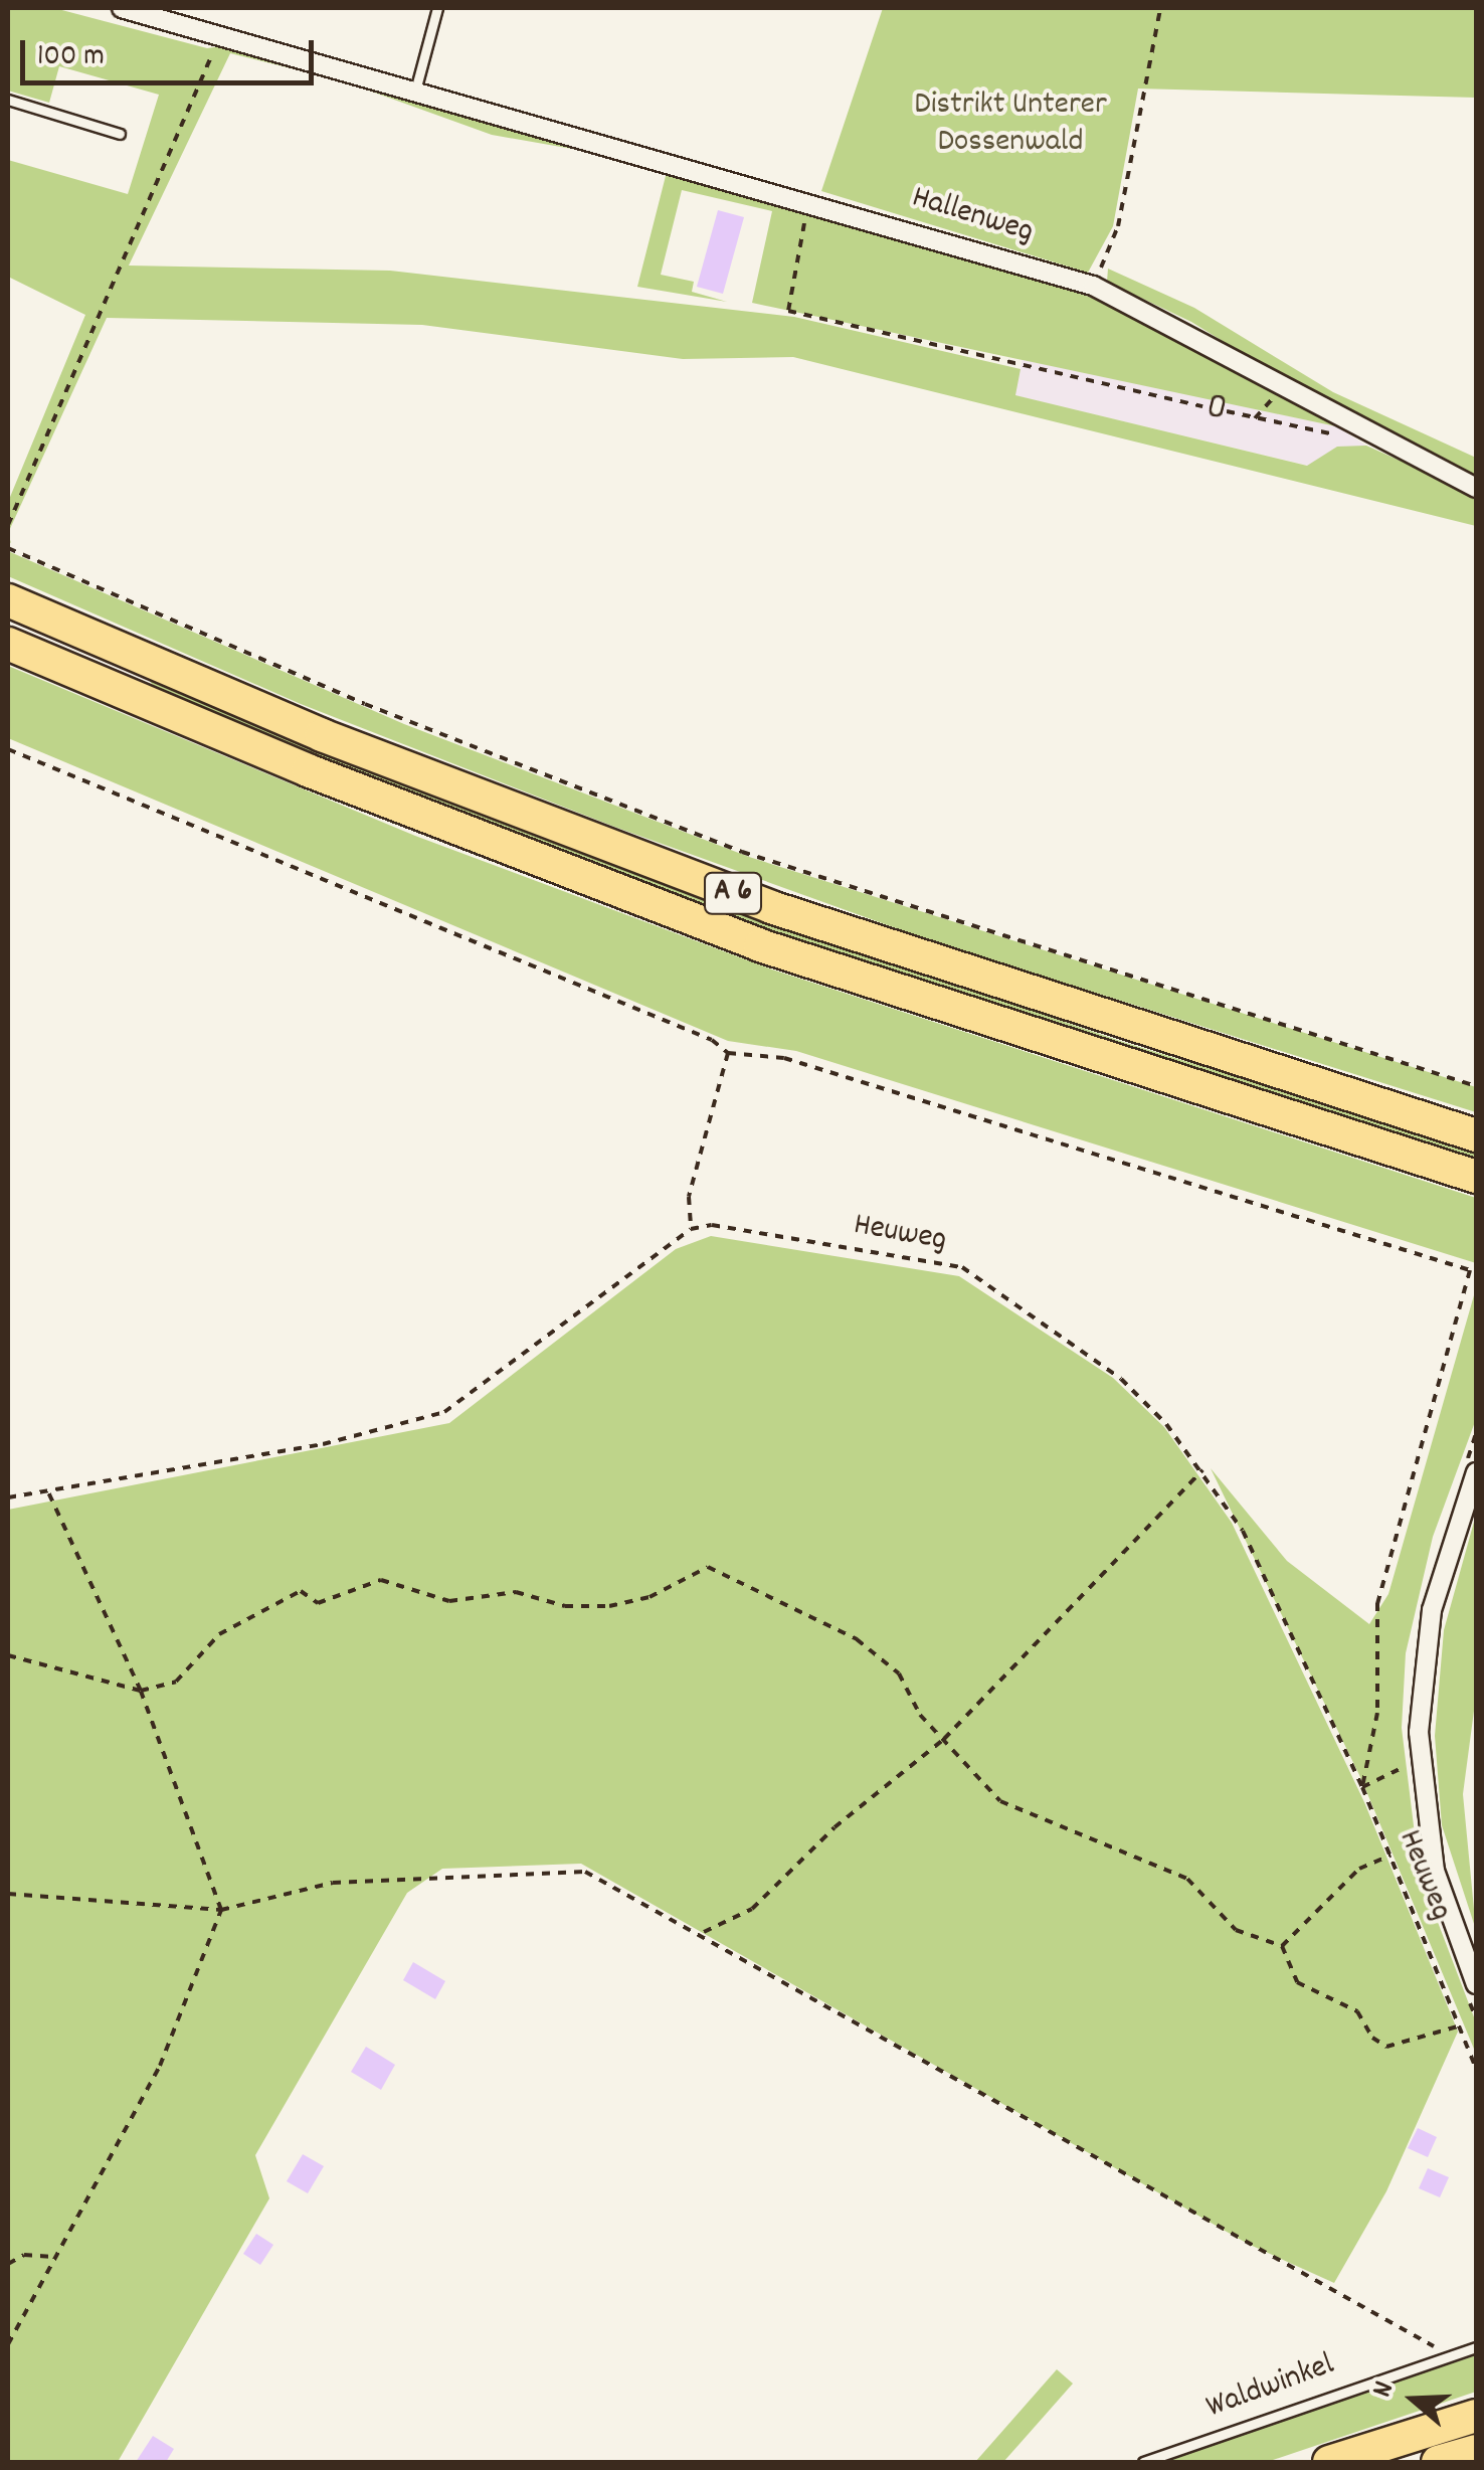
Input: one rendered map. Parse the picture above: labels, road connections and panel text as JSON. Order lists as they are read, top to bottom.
{
  "streets": {
    "highway": ["A 6"],
    "street": ["Hallenweg"],
    "lane": ["Waldwinkel"],
    "path": ["Heuweg"]
  },
  "parks": ["Distrikt Unterer Dossenwald"],
  "scale_bar": "100 m",
  "north": "left"
}
